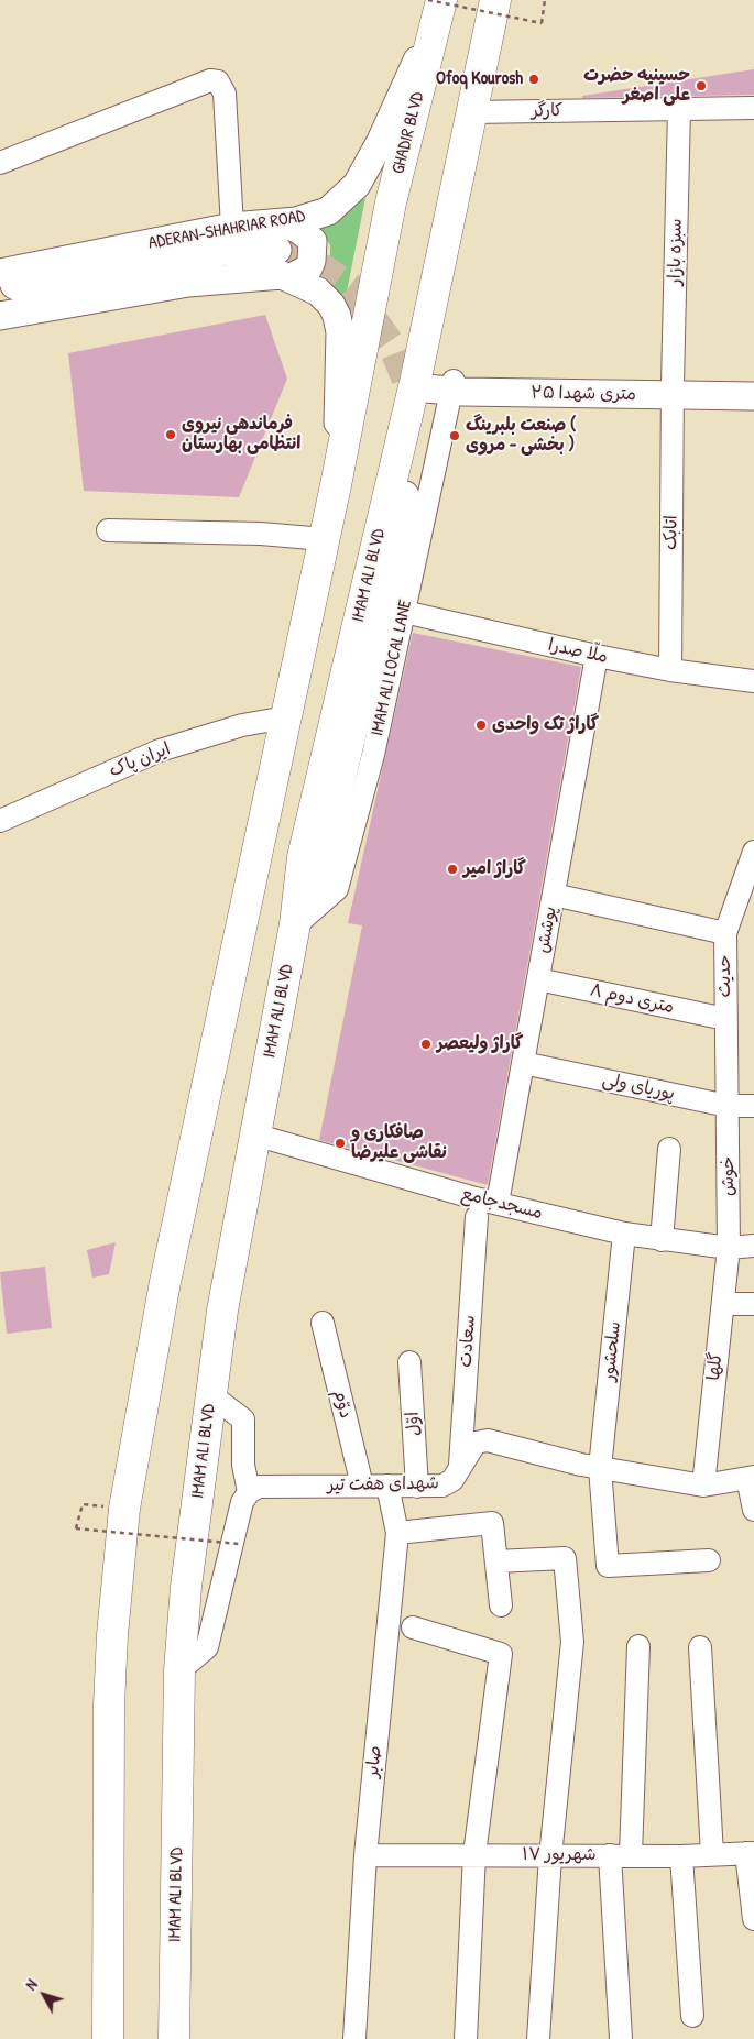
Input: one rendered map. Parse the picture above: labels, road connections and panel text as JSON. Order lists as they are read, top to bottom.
{
  "streets": {
    "highway": ["GHADIR BLVD", "IMAM ALI BLVD"],
    "main road": ["ADERAN-SHAHRIAR ROAD", "۲۵ متری شهدا"],
    "street": [
      "کارگر",
      "سبزه بازار",
      "اتابک",
      "ملّا صدرا",
      "IMAM ALI LOCAL LANE",
      "ایران پاک",
      "پوشش",
      "حدیث",
      "۸ متری دوم",
      "پوریای ولی",
      "خوش",
      "مسجدجامع",
      "سعادت",
      "سلحشور",
      "گلها",
      "دوّم",
      "اوّل",
      "شهدای هفت تیر",
      "صابر",
      "۱۷ شهریور"
    ]
  },
  "crossings": [
    ["کارگر", "سبزه بازار"],
    ["کارگر", "IMAM ALI BLVD"],
    ["GHADIR BLVD", "ADERAN-SHAHRIAR ROAD"],
    ["سبزه بازار", "۲۵ متری شهدا"],
    ["سبزه بازار", "اتابک"],
    ["۲۵ متری شهدا", "اتابک"],
    ["۲۵ متری شهدا", "IMAM ALI BLVD"],
    ["۲۵ متری شهدا", "IMAM ALI LOCAL LANE"],
    ["اتابک", "ملّا صدرا"],
    ["IMAM ALI BLVD", "IMAM ALI LOCAL LANE"],
    ["IMAM ALI BLVD", "مسجدجامع"],
    ["ملّا صدرا", "IMAM ALI LOCAL LANE"],
    ["ملّا صدرا", "پوشش"],
    ["پوشش", "۸ متری دوم"],
    ["پوشش", "پوریای ولی"],
    ["پوشش", "مسجدجامع"],
    ["حدیث", "۸ متری دوم"],
    ["حدیث", "پوریای ولی"],
    ["حدیث", "خوش"],
    ["پوریای ولی", "خوش"],
    ["خوش", "مسجدجامع"],
    ["خوش", "گلها"],
    ["مسجدجامع", "سلحشور"],
    ["مسجدجامع", "گلها"],
    ["سعادت", "شهدای هفت تیر"],
    ["سلحشور", "شهدای هفت تیر"],
    ["گلها", "شهدای هفت تیر"],
    ["دوّم", "شهدای هفت تیر"],
    ["اوّل", "شهدای هفت تیر"],
    ["شهدای هفت تیر", "صابر"],
    ["صابر", "۱۷ شهریور"]
  ],
  "places": [
    "Ofoq Kourosh",
    "حسینیه حضرت علی اصغر",
    "فرماندهی نیروی انتظامی بهارستان",
    "صنعت بلبرینگ ( بخشی - مروی )",
    "گاراژ تک واحدی",
    "گاراژ امیر",
    "گاراژ ولیعصر",
    "صافکاری و نقاشی عليرضا"
  ],
  "north": "top left"
}
